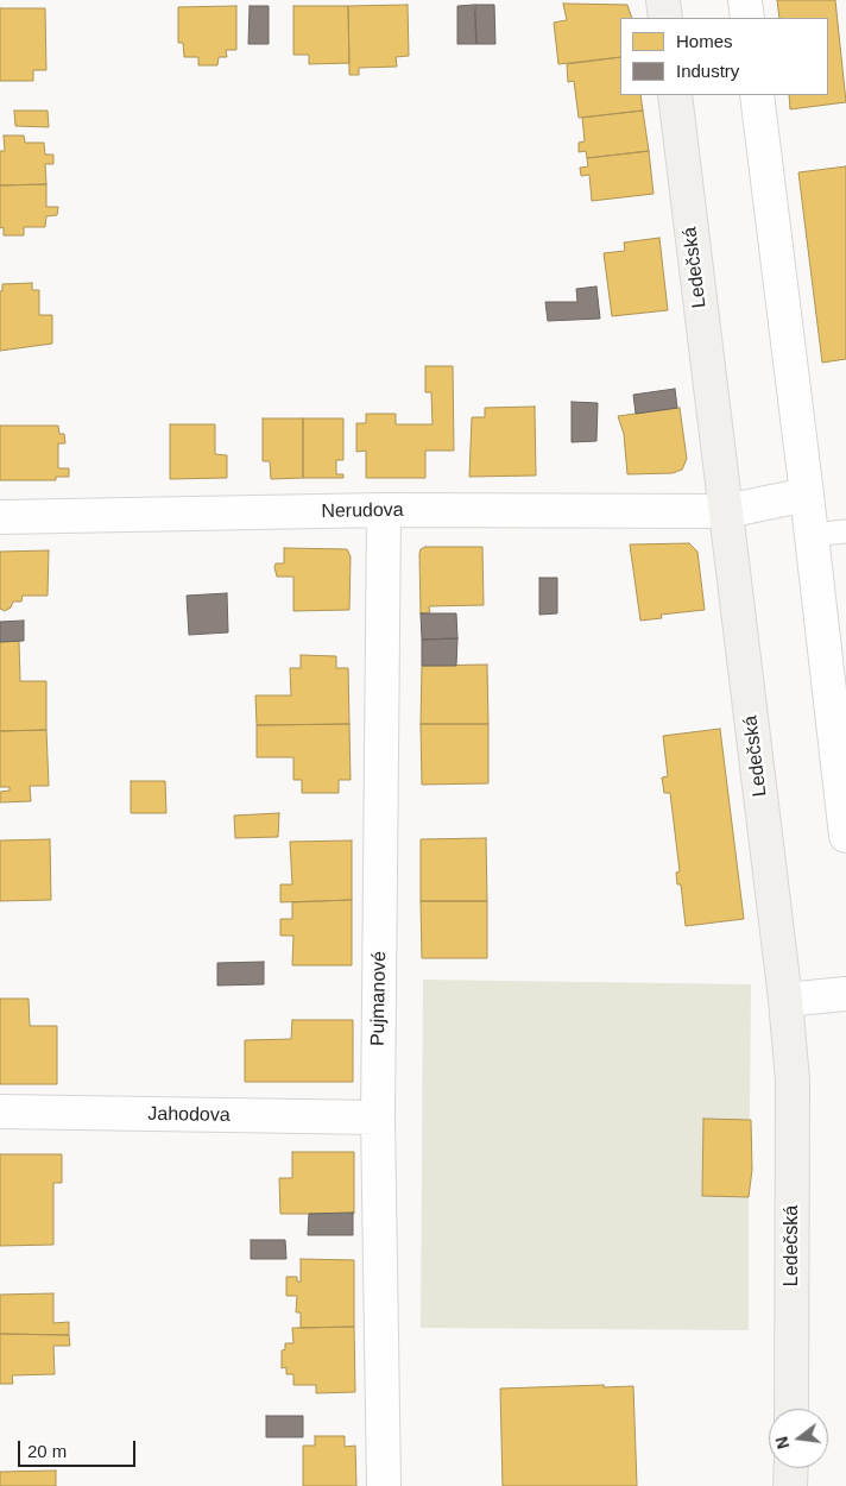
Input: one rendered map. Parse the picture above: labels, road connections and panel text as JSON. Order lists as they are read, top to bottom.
{
  "streets": {
    "main road": ["Ledečská"],
    "street": ["Nerudova", "Pujmanové", "Jahodova"]
  },
  "crossings": [
    ["Ledečská", "Nerudova"],
    ["Nerudova", "Pujmanové"],
    ["Pujmanové", "Jahodova"]
  ],
  "legend": ["Homes", "Industry"],
  "scale_bar": "20 m",
  "north": "left"
}
